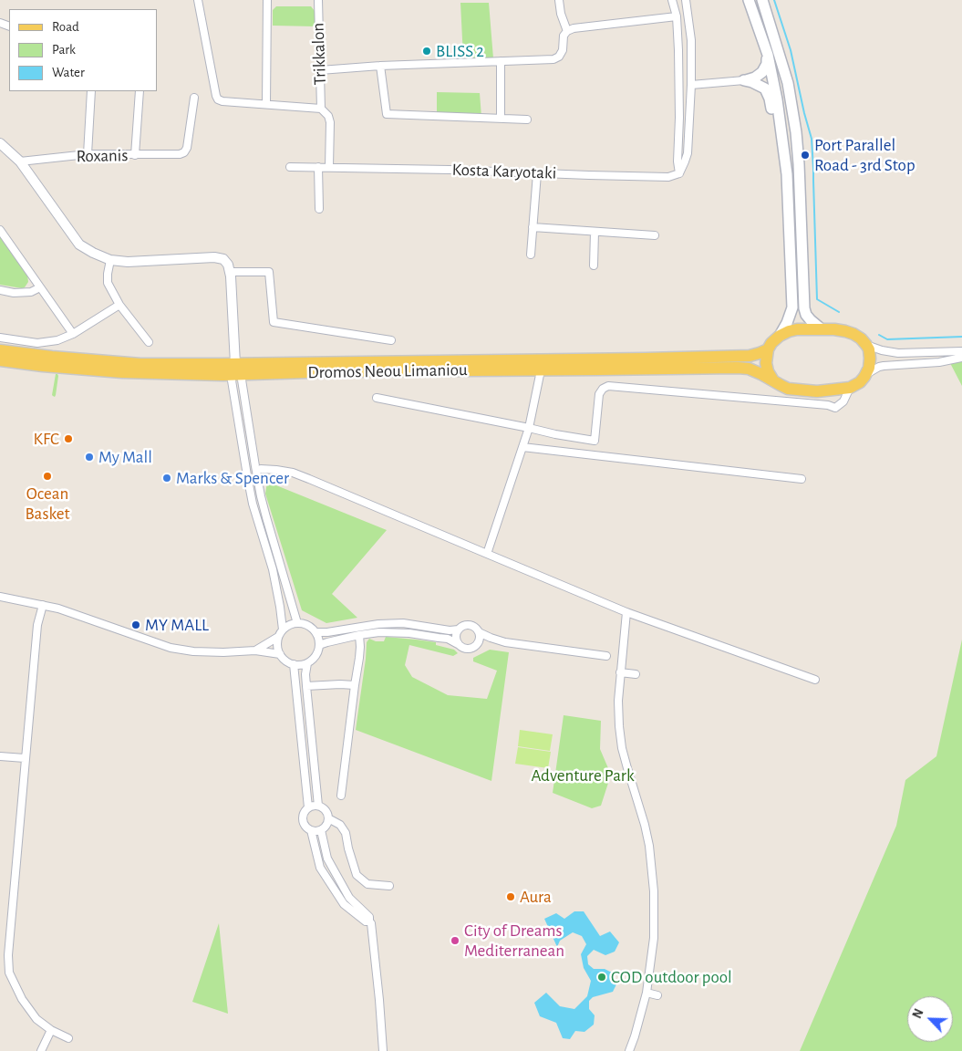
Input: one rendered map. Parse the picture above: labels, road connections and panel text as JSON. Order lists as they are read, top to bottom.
{
  "streets": {
    "main road": ["Dromos Neou Limaniou"],
    "street": ["Trikkalon", "Roxanis", "Kosta Karyotaki"]
  },
  "parks": ["Adventure Park"],
  "places": [
    "BLISS 2",
    "Port Parallel Road - 3rd Stop",
    "KFC",
    "My Mall",
    "Ocean Basket",
    "Marks & Spencer",
    "MY MALL",
    "Aura",
    "City of Dreams Mediterranean",
    "COD outdoor pool"
  ],
  "legend": ["Road", "Park", "Water"],
  "north": "top left"
}
